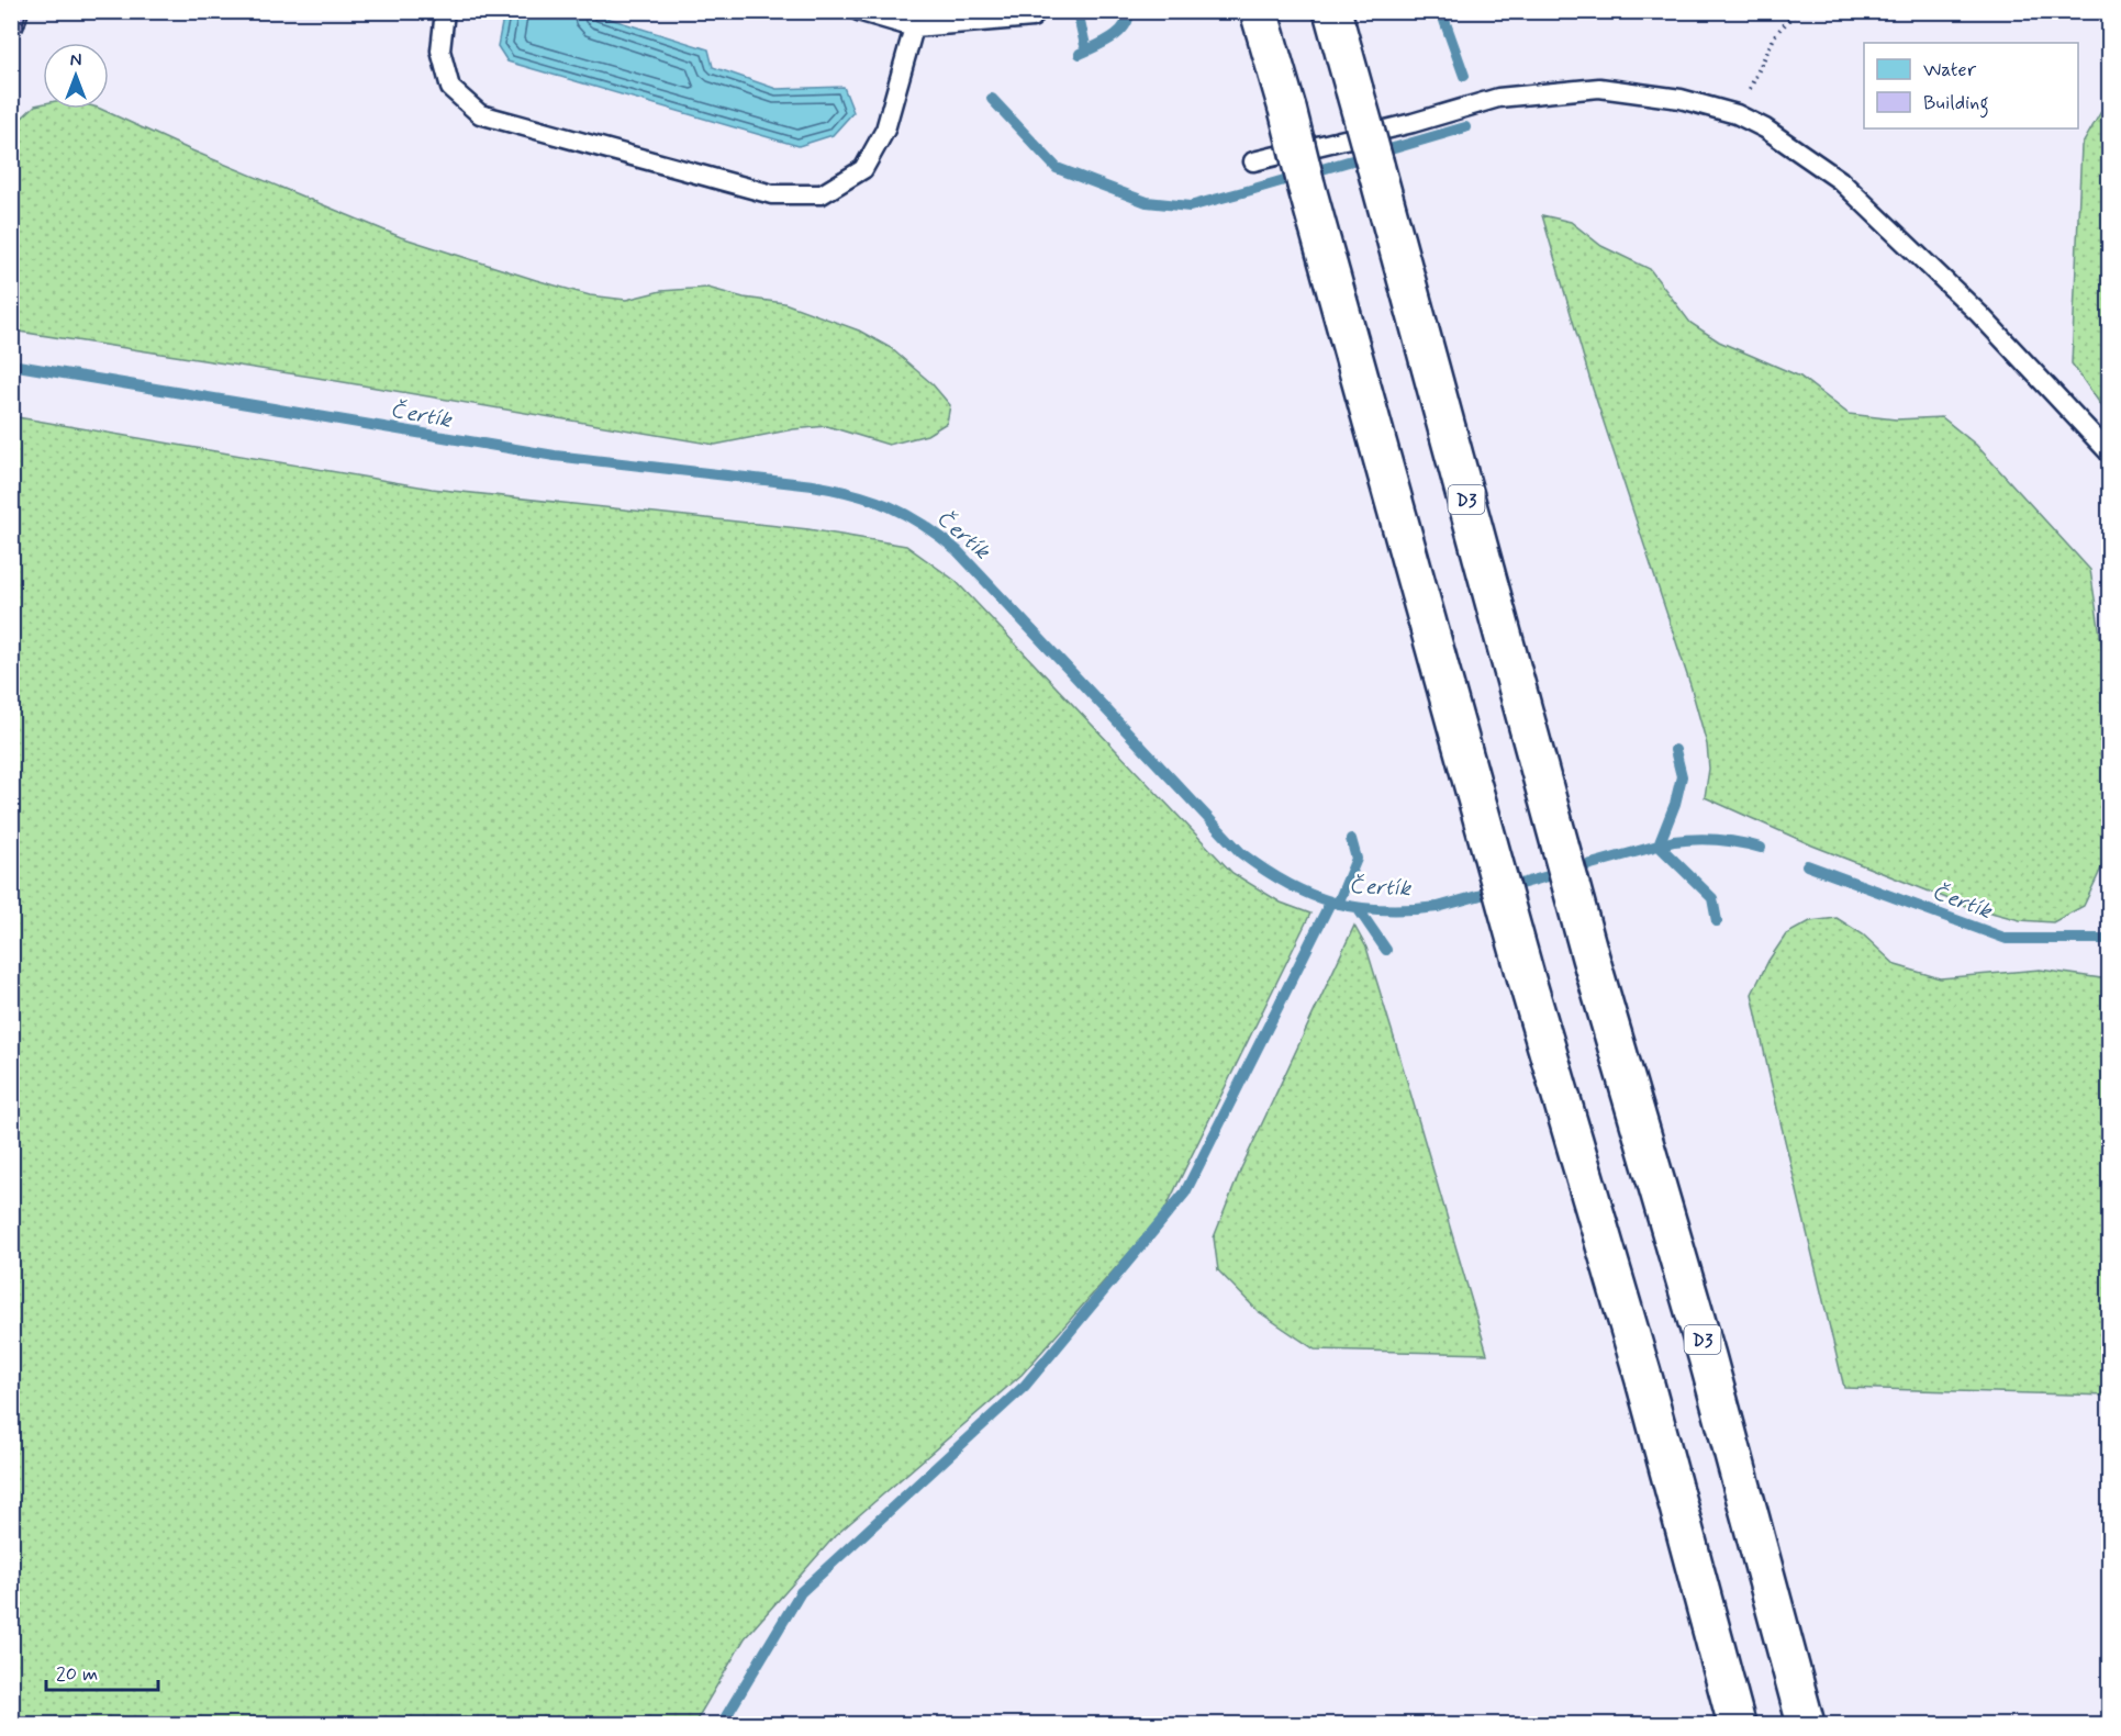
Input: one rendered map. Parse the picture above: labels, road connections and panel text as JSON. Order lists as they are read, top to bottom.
{
  "streets": {
    "highway": ["D3"]
  },
  "water": ["Čertík"],
  "legend": ["Water", "Building"],
  "scale_bar": "20 m",
  "north": "top"
}
